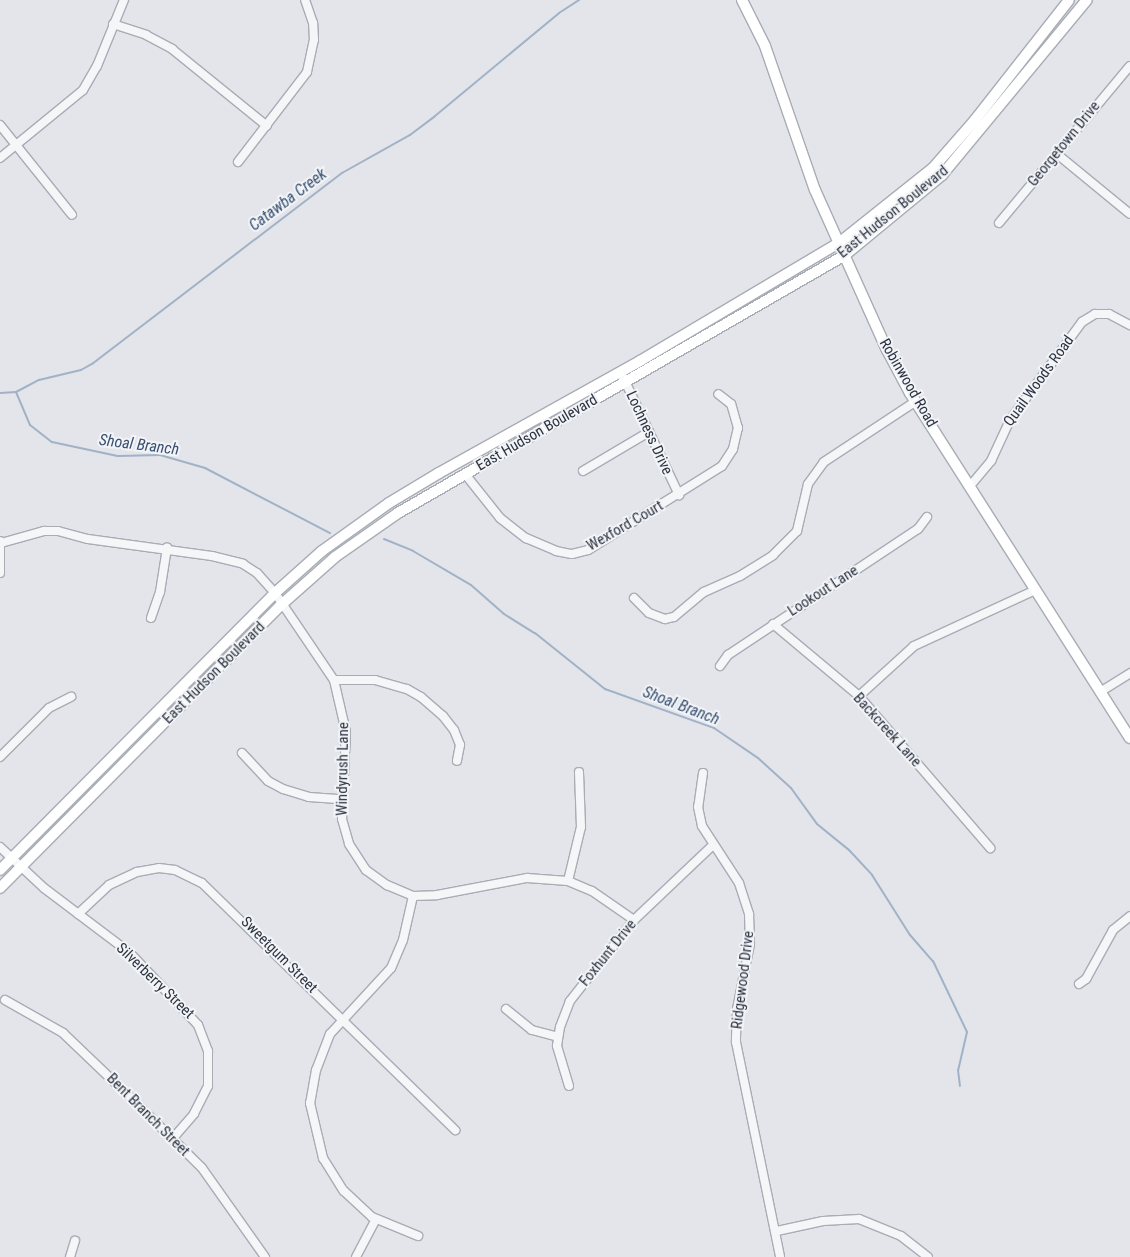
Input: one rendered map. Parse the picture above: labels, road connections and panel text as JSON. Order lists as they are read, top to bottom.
{
  "streets": {
    "main road": ["East Hudson Boulevard", "Robinwood Road"],
    "street": [
      "Georgetown Drive",
      "Quail Woods Road",
      "Lochness Drive",
      "Wexford Court",
      "Lookout Lane",
      "Backcreek Lane",
      "Windyrush Lane",
      "Foxhunt Drive",
      "Sweetgum Street",
      "Ridgewood Drive",
      "Silverberry Street",
      "Bent Branch Street"
    ]
  },
  "crossings": [
    ["East Hudson Boulevard", "Robinwood Road"],
    ["East Hudson Boulevard", "Lochness Drive"],
    ["East Hudson Boulevard", "Wexford Court"],
    ["East Hudson Boulevard", "Windyrush Lane"],
    ["East Hudson Boulevard", "Silverberry Street"],
    ["Quail Woods Road", "Robinwood Road"],
    ["Lochness Drive", "Wexford Court"],
    ["Lookout Lane", "Backcreek Lane"],
    ["Windyrush Lane", "Foxhunt Drive"],
    ["Foxhunt Drive", "Ridgewood Drive"],
    ["Sweetgum Street", "Silverberry Street"],
    ["Silverberry Street", "Bent Branch Street"]
  ],
  "water": ["Catawba Creek", "Shoal Branch"]
}
